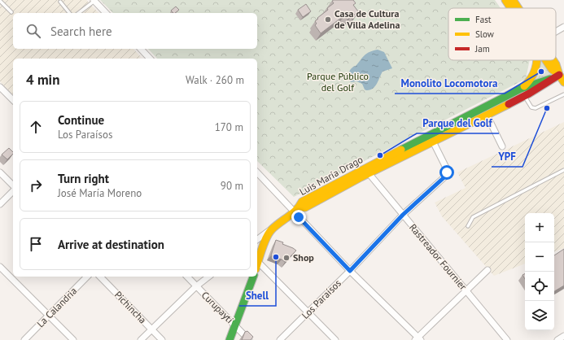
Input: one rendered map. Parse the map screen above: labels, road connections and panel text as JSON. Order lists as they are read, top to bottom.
{
  "streets": {
    "main road": ["Luis María Drago"],
    "street": [
      "Rastreador Fournier",
      "Los Paraísos",
      "La Calandria",
      "Pichincha",
      "Curupaytí"
    ]
  },
  "crossings": [
    ["Luis María Drago", "Rastreador Fournier"],
    ["Luis María Drago", "Los Paraísos"],
    ["Rastreador Fournier", "Los Paraísos"]
  ],
  "parks": ["Parque Público del Golf"],
  "places": [
    "Casa de Cultura de Villa Adelina",
    "Monolito Locomotora",
    "YPF",
    "Parque del Golf",
    "Shell",
    "Shop"
  ],
  "legend": ["Fast", "Slow", "Jam"],
  "page": {
    "search": "Search here",
    "heading": ["4 min", "Walk · 260 m"],
    "list": [
      ["Continue", "Los Paraísos", "170 m"],
      ["Turn right", "José María Moreno", "90 m"],
      "Arrive at destination"
    ],
    "map_buttons": ["+", "−"]
  }
}
